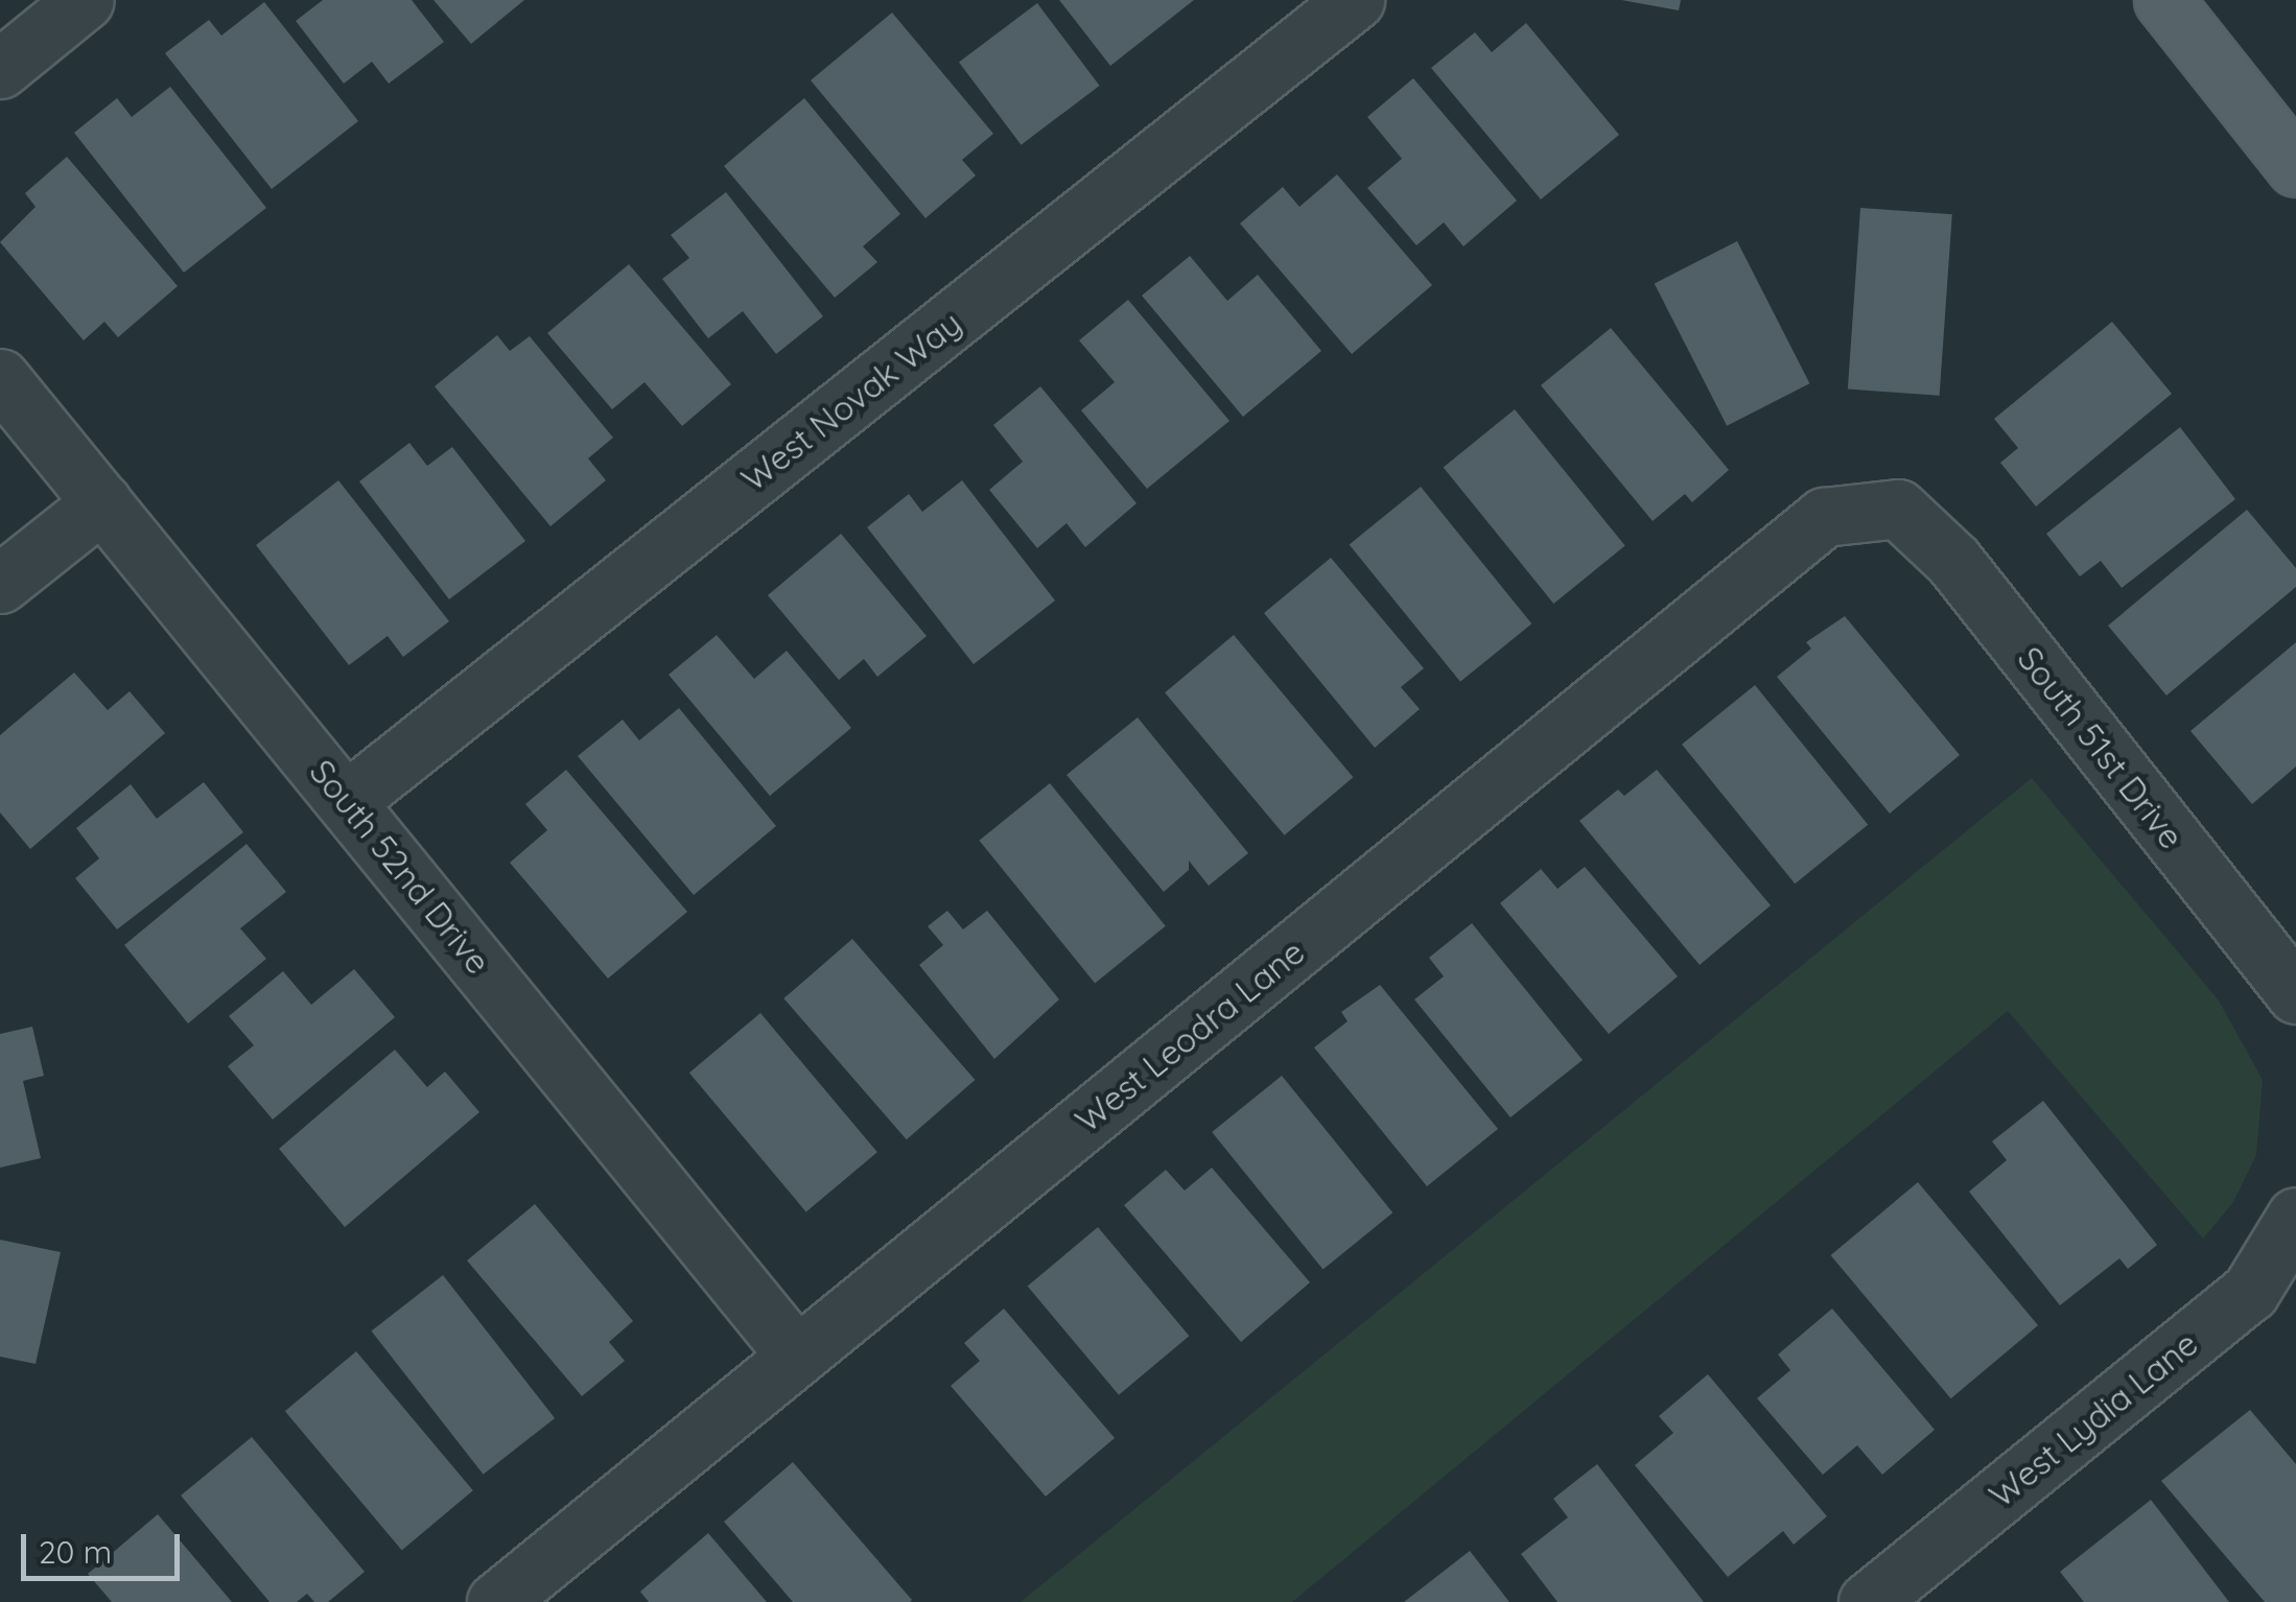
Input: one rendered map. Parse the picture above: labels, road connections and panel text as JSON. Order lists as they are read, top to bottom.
{
  "streets": {
    "street": [
      "West Novak Way",
      "South 51st Drive",
      "South 52nd Drive",
      "West Leodra Lane",
      "West Lydia Lane"
    ]
  },
  "crossings": [
    ["West Novak Way", "South 52nd Drive"],
    ["South 51st Drive", "West Leodra Lane"],
    ["South 52nd Drive", "West Leodra Lane"]
  ],
  "scale_bar": "20 m"
}
